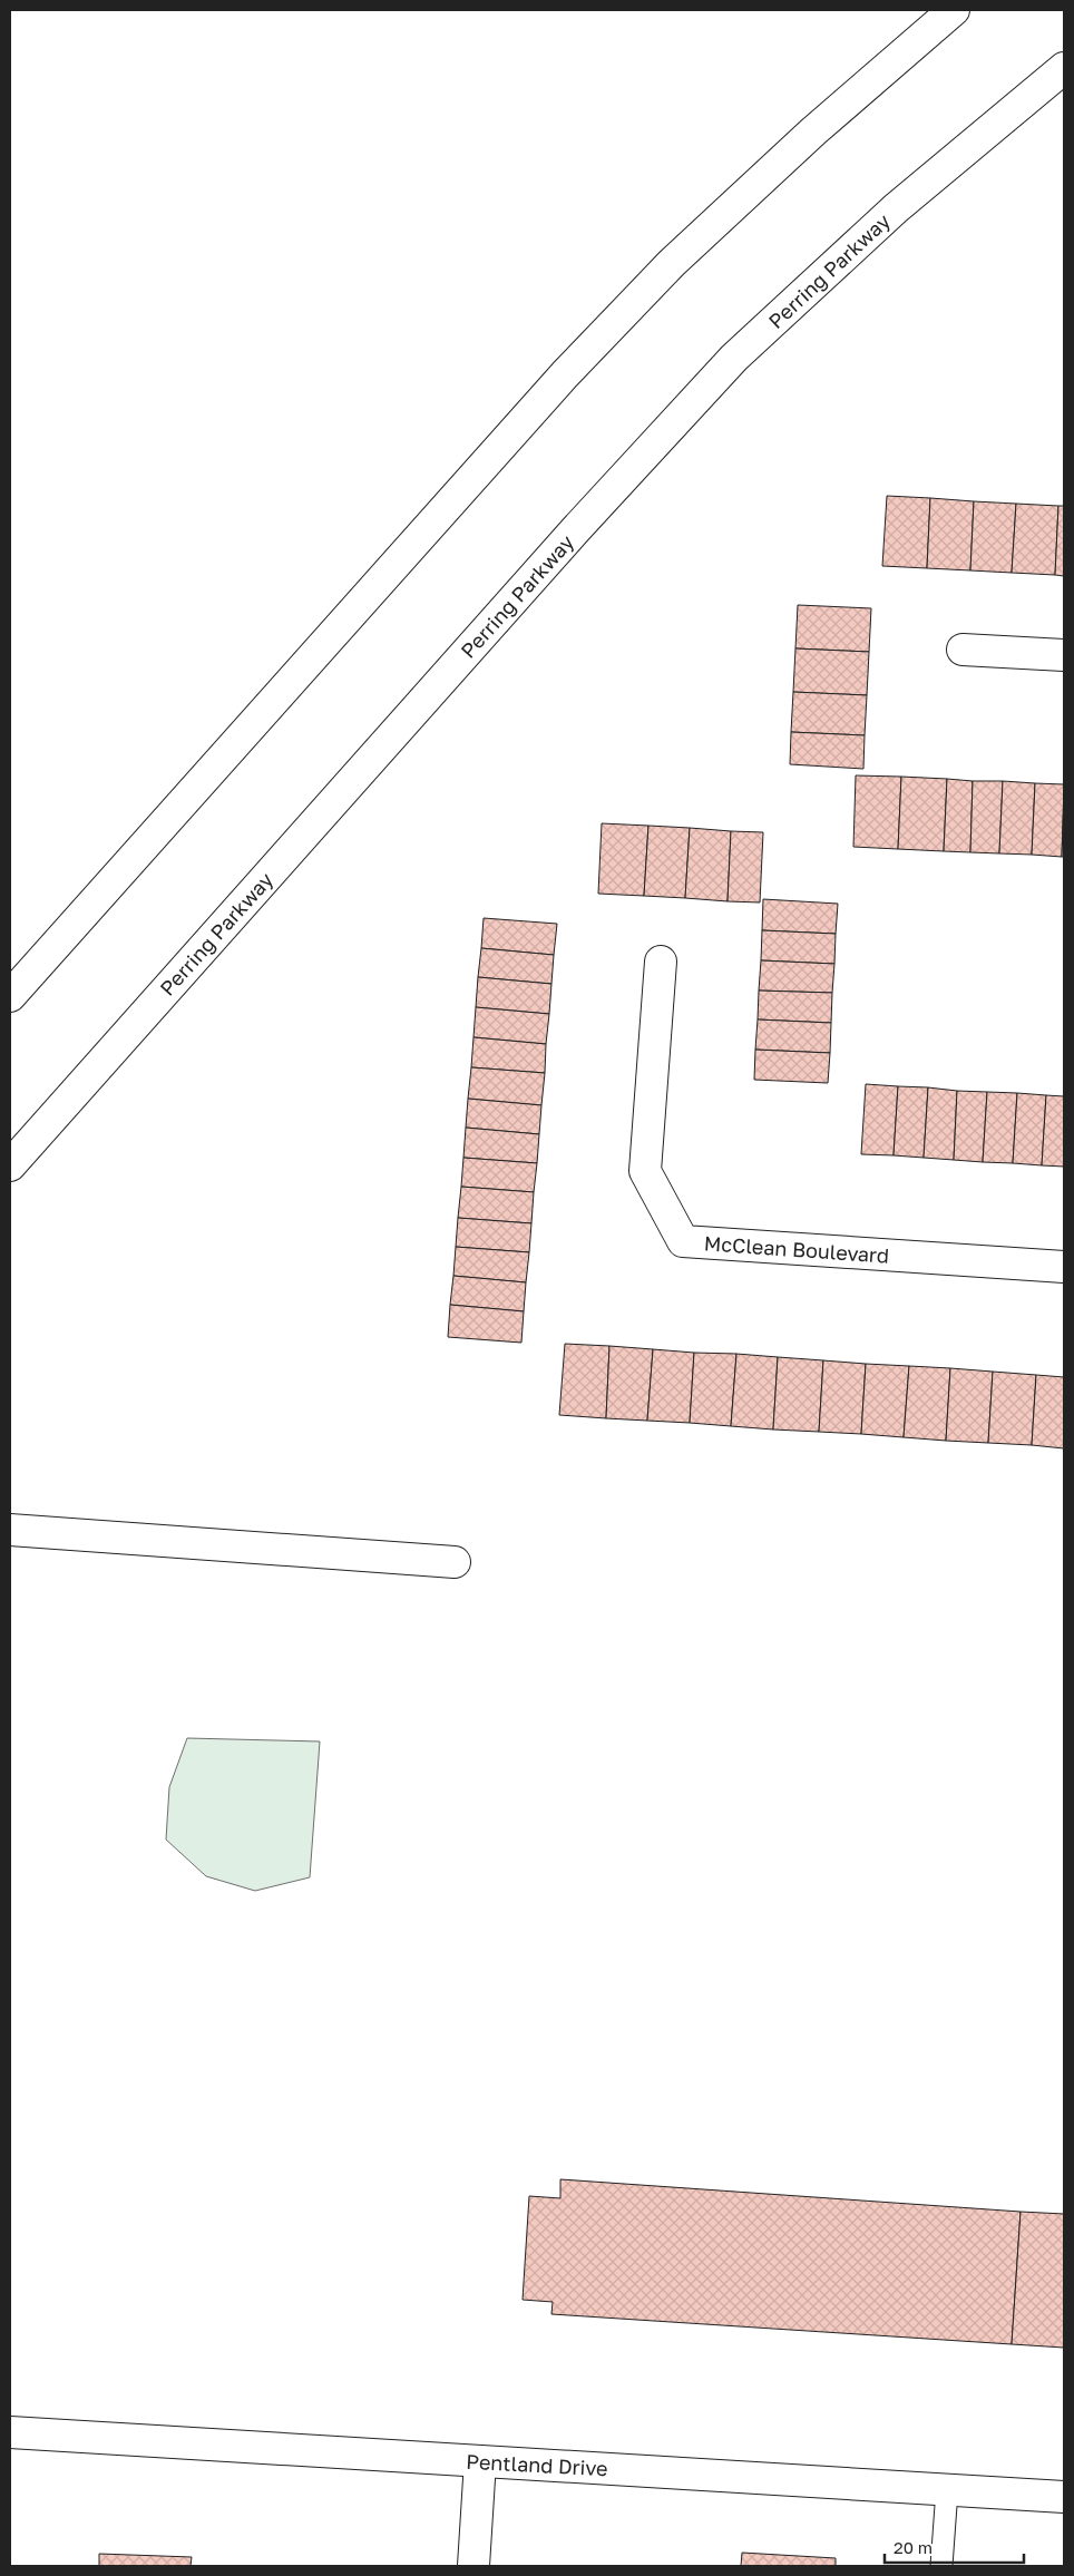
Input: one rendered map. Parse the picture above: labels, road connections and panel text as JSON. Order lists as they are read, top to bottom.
{
  "streets": {
    "main road": ["Perring Parkway", "McClean Boulevard", "Pentland Drive"]
  },
  "scale_bar": "20 m"
}
